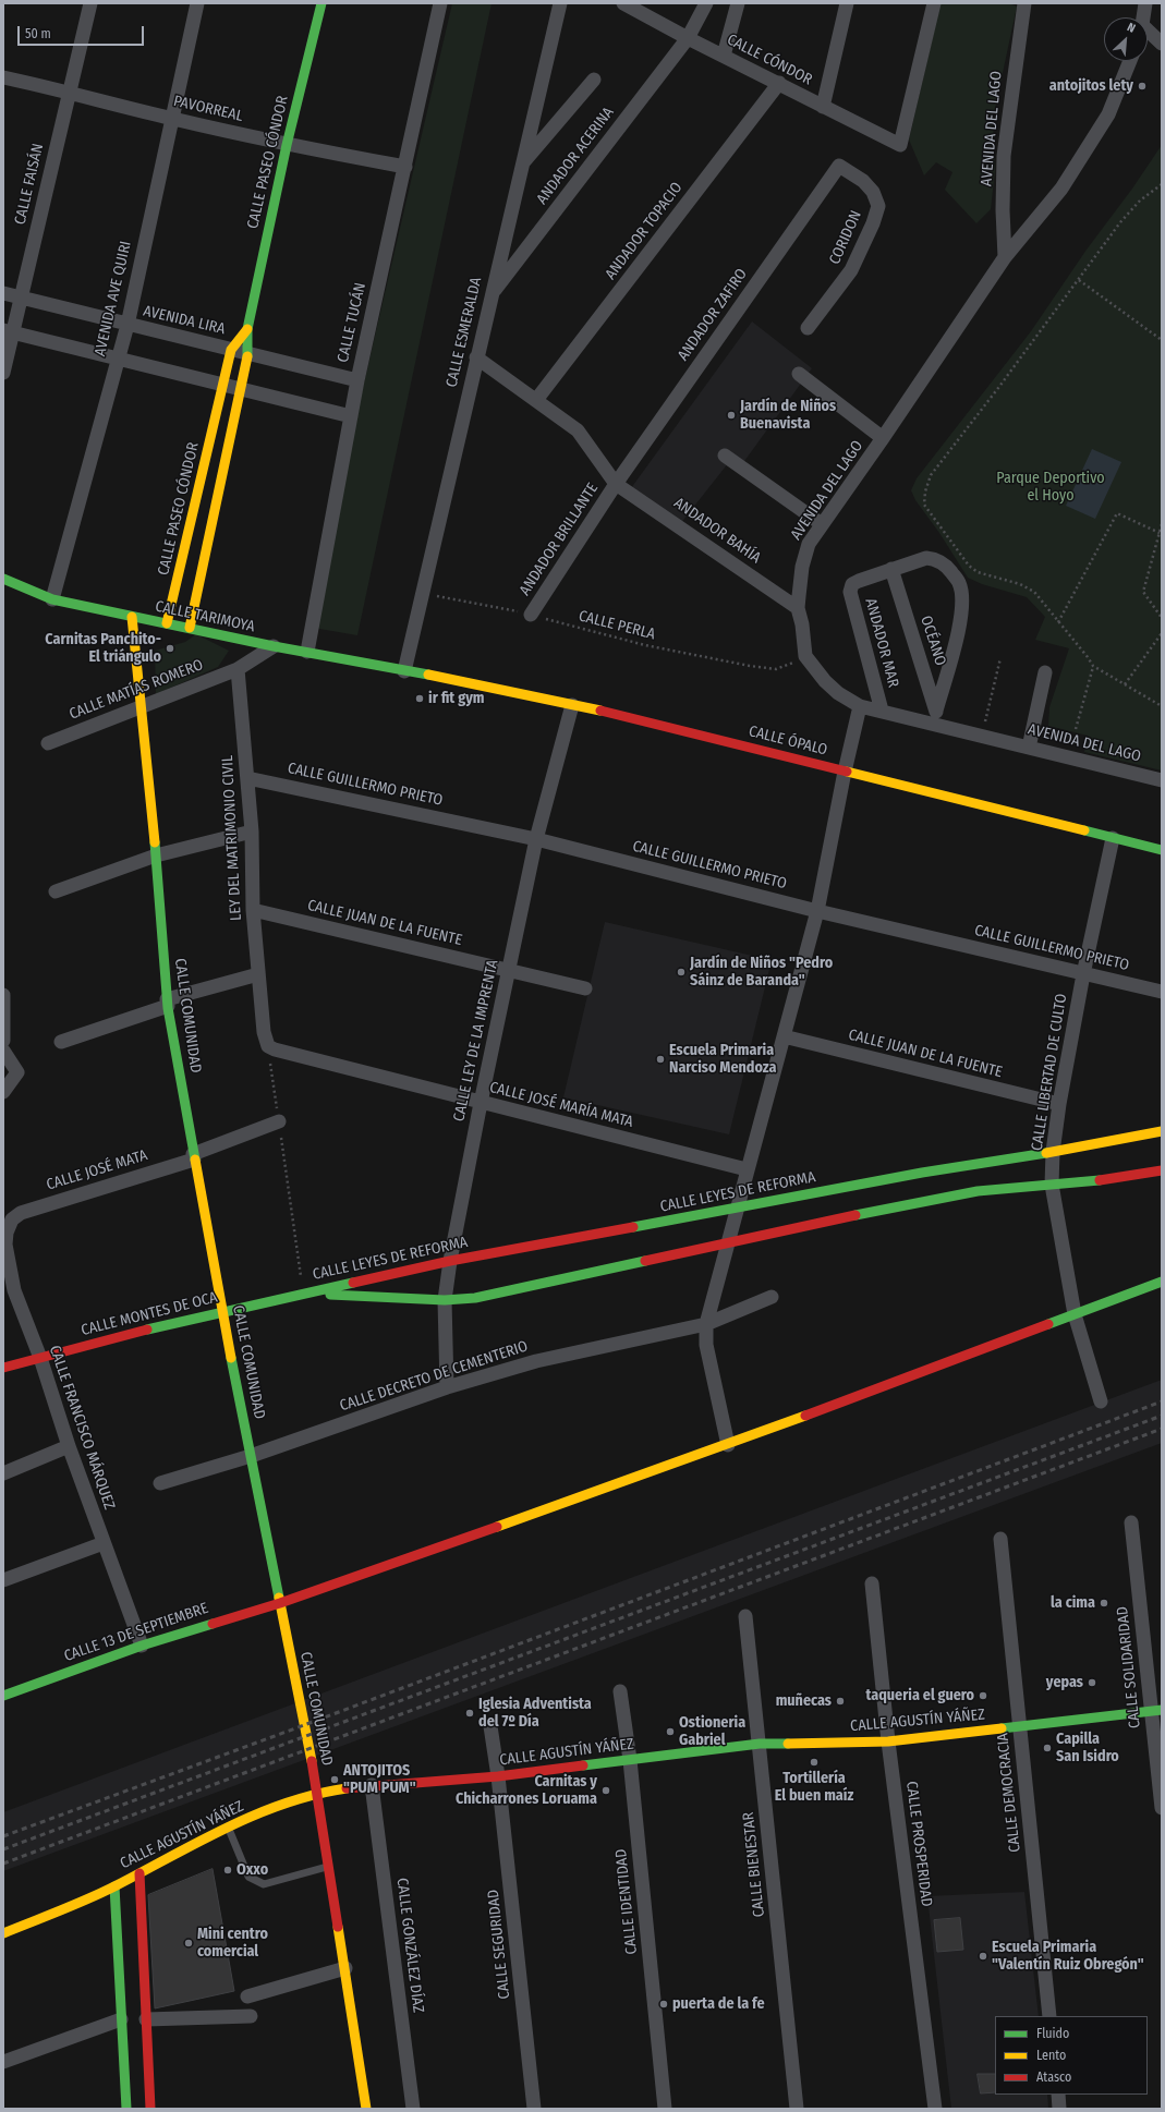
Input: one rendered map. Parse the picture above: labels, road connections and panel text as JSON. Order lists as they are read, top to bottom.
{
  "streets": {
    "street": [
      "CALLE CÓNDOR",
      "PAVORREAL",
      "AVENIDA DEL LAGO",
      "ANDADOR ACERINA",
      "CALLE PASEO CÓNDOR",
      "CALLE FAISÁN",
      "ANDADOR TOPACIO",
      "CORIDON",
      "AVENIDA AVE QUIRI",
      "ANDADOR ZAFIRO",
      "AVENIDA LIRA",
      "CALLE TUCÁN",
      "CALLE ESMERALDA",
      "ANDADOR BAHÍA",
      "ANDADOR BRILLANTE",
      "CALLE TARIMOYA",
      "OCÉANO",
      "ANDADOR MAR",
      "CALLE MATÍAS ROMERO",
      "CALLE ÓPALO",
      "CALLE GUILLERMO PRIETO",
      "LEY DEL MATRIMONIO CIVIL",
      "CALLE JUAN DE LA FUENTE",
      "CALLE COMUNIDAD",
      "CALLE LEY DE LA IMPRENTA",
      "CALLE LIBERTAD DE CULTO",
      "CALLE JOSÉ MARÍA MATA",
      "CALLE JOSÉ MATA",
      "CALLE LEYES DE REFORMA",
      "CALLE MONTES DE OCA",
      "CALLE DECRETO DE CEMENTERIO",
      "CALLE FRANCISCO MÁRQUEZ",
      "CALLE 13 DE SEPTIEMBRE",
      "CALLE SOLIDARIDAD",
      "CALLE AGUSTÍN YÁÑEZ",
      "CALLE DEMOCRACIA",
      "CALLE PROSPERIDAD",
      "CALLE BIENESTAR",
      "CALLE IDENTIDAD",
      "CALLE SEGURIDAD",
      "CALLE GONZÁLEZ DÍAZ"
    ],
    "path": ["CALLE PERLA"]
  },
  "crossings": [
    ["CALLE CÓNDOR", "ANDADOR ACERINA"],
    ["CALLE CÓNDOR", "ANDADOR TOPACIO"],
    ["PAVORREAL", "CALLE PASEO CÓNDOR"],
    ["PAVORREAL", "CALLE FAISÁN"],
    ["PAVORREAL", "AVENIDA AVE QUIRI"],
    ["PAVORREAL", "CALLE TUCÁN"],
    ["AVENIDA DEL LAGO", "ANDADOR BAHÍA"],
    ["AVENIDA DEL LAGO", "CALLE PERLA"],
    ["AVENIDA DEL LAGO", "OCÉANO"],
    ["AVENIDA DEL LAGO", "ANDADOR MAR"],
    ["ANDADOR ACERINA", "CALLE ESMERALDA"],
    ["CALLE PASEO CÓNDOR", "AVENIDA LIRA"],
    ["CALLE PASEO CÓNDOR", "CALLE TARIMOYA"],
    ["CALLE FAISÁN", "AVENIDA LIRA"],
    ["CORIDON", "ANDADOR ZAFIRO"],
    ["AVENIDA AVE QUIRI", "AVENIDA LIRA"],
    ["AVENIDA AVE QUIRI", "CALLE TARIMOYA"],
    ["ANDADOR ZAFIRO", "ANDADOR BAHÍA"],
    ["ANDADOR ZAFIRO", "ANDADOR BRILLANTE"],
    ["AVENIDA LIRA", "CALLE TUCÁN"],
    ["CALLE TUCÁN", "CALLE TARIMOYA"],
    ["CALLE ESMERALDA", "CALLE TARIMOYA"],
    ["CALLE ESMERALDA", "CALLE PERLA"],
    ["CALLE ESMERALDA", "CALLE ÓPALO"],
    ["ANDADOR BAHÍA", "ANDADOR BRILLANTE"],
    ["ANDADOR BRILLANTE", "CALLE PERLA"],
    ["CALLE TARIMOYA", "CALLE ÓPALO"],
    ["CALLE TARIMOYA", "CALLE COMUNIDAD"],
    ["OCÉANO", "ANDADOR MAR"],
    ["CALLE MATÍAS ROMERO", "LEY DEL MATRIMONIO CIVIL"],
    ["CALLE MATÍAS ROMERO", "CALLE COMUNIDAD"],
    ["CALLE ÓPALO", "CALLE LEY DE LA IMPRENTA"],
    ["CALLE ÓPALO", "CALLE LIBERTAD DE CULTO"],
    ["CALLE GUILLERMO PRIETO", "LEY DEL MATRIMONIO CIVIL"],
    ["CALLE GUILLERMO PRIETO", "CALLE LEY DE LA IMPRENTA"],
    ["CALLE GUILLERMO PRIETO", "CALLE LIBERTAD DE CULTO"],
    ["LEY DEL MATRIMONIO CIVIL", "CALLE JUAN DE LA FUENTE"],
    ["LEY DEL MATRIMONIO CIVIL", "CALLE JOSÉ MARÍA MATA"],
    ["CALLE JUAN DE LA FUENTE", "CALLE LEY DE LA IMPRENTA"],
    ["CALLE JUAN DE LA FUENTE", "CALLE LIBERTAD DE CULTO"],
    ["CALLE COMUNIDAD", "CALLE JOSÉ MATA"],
    ["CALLE COMUNIDAD", "CALLE MONTES DE OCA"],
    ["CALLE COMUNIDAD", "CALLE DECRETO DE CEMENTERIO"],
    ["CALLE COMUNIDAD", "CALLE 13 DE SEPTIEMBRE"],
    ["CALLE COMUNIDAD", "CALLE AGUSTÍN YÁÑEZ"],
    ["CALLE LEY DE LA IMPRENTA", "CALLE JOSÉ MARÍA MATA"],
    ["CALLE LEY DE LA IMPRENTA", "CALLE LEYES DE REFORMA"],
    ["CALLE LEY DE LA IMPRENTA", "CALLE DECRETO DE CEMENTERIO"],
    ["CALLE LIBERTAD DE CULTO", "CALLE LEYES DE REFORMA"],
    ["CALLE LIBERTAD DE CULTO", "CALLE 13 DE SEPTIEMBRE"],
    ["CALLE JOSÉ MATA", "CALLE FRANCISCO MÁRQUEZ"],
    ["CALLE LEYES DE REFORMA", "CALLE MONTES DE OCA"],
    ["CALLE MONTES DE OCA", "CALLE FRANCISCO MÁRQUEZ"],
    ["CALLE FRANCISCO MÁRQUEZ", "CALLE 13 DE SEPTIEMBRE"],
    ["CALLE SOLIDARIDAD", "CALLE AGUSTÍN YÁÑEZ"],
    ["CALLE AGUSTÍN YÁÑEZ", "CALLE DEMOCRACIA"],
    ["CALLE AGUSTÍN YÁÑEZ", "CALLE PROSPERIDAD"],
    ["CALLE AGUSTÍN YÁÑEZ", "CALLE BIENESTAR"],
    ["CALLE AGUSTÍN YÁÑEZ", "CALLE IDENTIDAD"],
    ["CALLE AGUSTÍN YÁÑEZ", "CALLE SEGURIDAD"],
    ["CALLE AGUSTÍN YÁÑEZ", "CALLE GONZÁLEZ DÍAZ"]
  ],
  "parks": ["Parque Deportivo el Hoyo"],
  "places": [
    "antojitos lety",
    "Jardín de Niños Buenavista",
    "Carnitas Panchito- El triángulo",
    "ir fit gym",
    "Jardín de Niños \"Pedro Sáinz de Baranda\"",
    "Escuela Primaria Narciso Mendoza",
    "la cima",
    "yepas",
    "taqueria el guero",
    "muñecas",
    "Iglesia Adventista del 7º Día",
    "Ostioneria Gabriel",
    "Capilla San Isidro",
    "Tortillería El buen maíz",
    "ANTOJITOS \"PUM PUM\"",
    "Carnitas y Chicharrones Loruama",
    "Oxxo",
    "Mini centro comercial",
    "Escuela Primaria \"Valentín Ruiz Obregón\"",
    "puerta de la fe"
  ],
  "legend": ["Fluido", "Lento", "Atasco"],
  "scale_bar": "50 m",
  "north": "top right"
}
